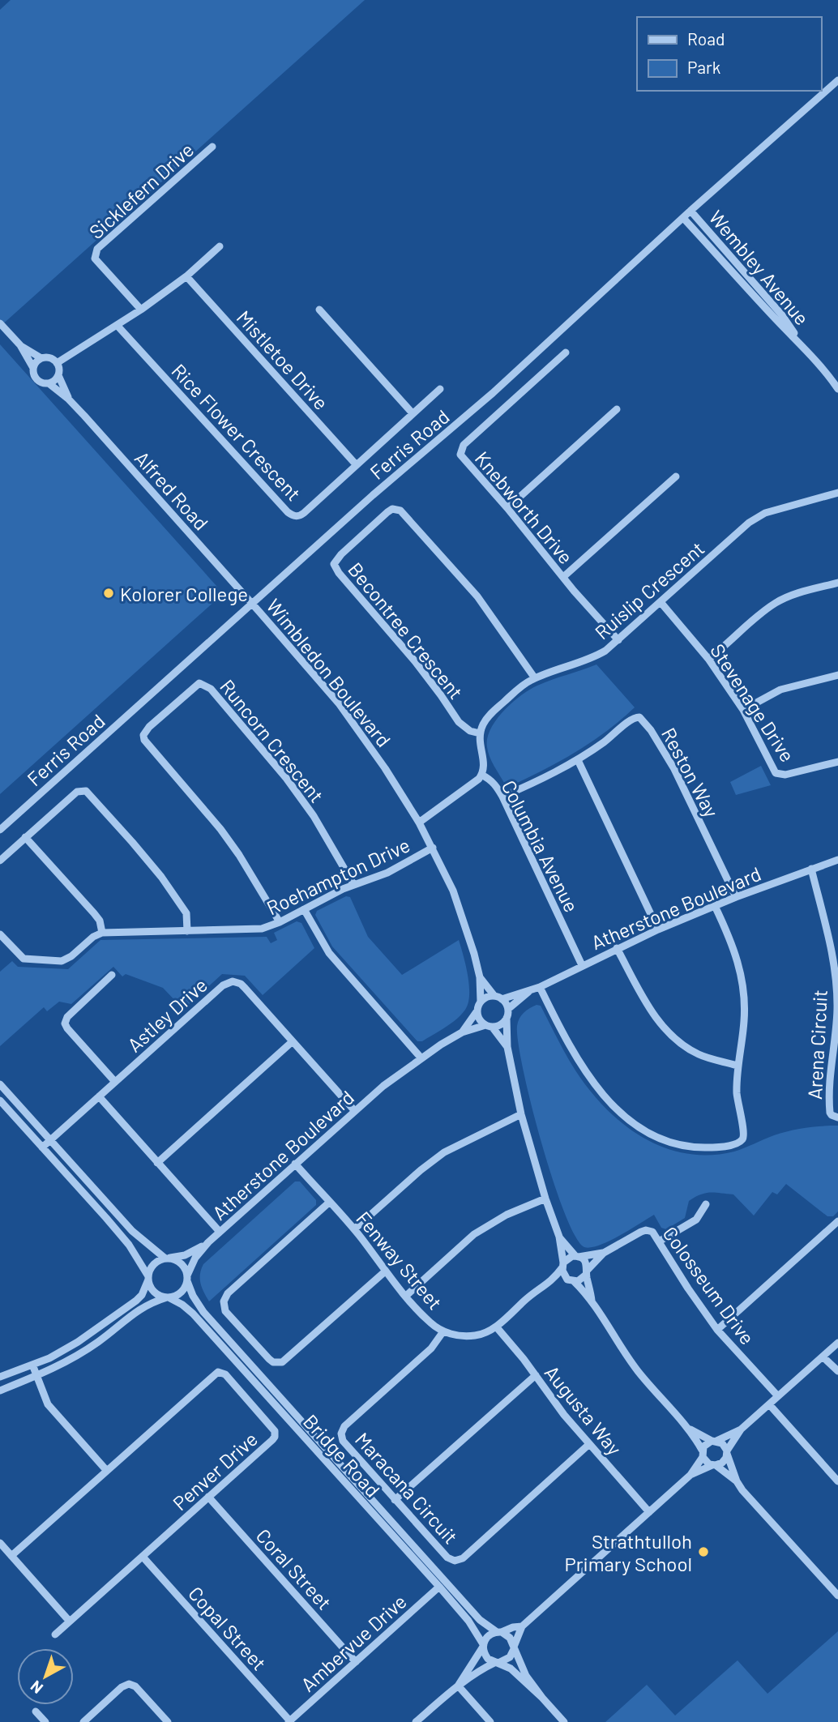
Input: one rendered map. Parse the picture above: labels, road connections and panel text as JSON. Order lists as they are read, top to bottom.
{
  "streets": {
    "street": [
      "Sicklefern Drive",
      "Wembley Avenue",
      "Mistletoe Drive",
      "Rice Flower Crescent",
      "Ferris Road",
      "Alfred Road",
      "Knebworth Drive",
      "Ruislip Crescent",
      "Becontree Crescent",
      "Wimbledon Boulevard",
      "Stevenage Drive",
      "Runcorn Crescent",
      "Reston Way",
      "Columbia Avenue",
      "Roehampton Drive",
      "Atherstone Boulevard",
      "Astley Drive",
      "Arena Circuit",
      "Fenway Street",
      "Colosseum Drive",
      "Augusta Way",
      "Bridge Road",
      "Penver Drive",
      "Maracana Circuit",
      "Coral Street",
      "Copal Street",
      "Ambervue Drive"
    ]
  },
  "crossings": [
    ["Wembley Avenue", "Ferris Road"],
    ["Mistletoe Drive", "Rice Flower Crescent"],
    ["Ferris Road", "Alfred Road"],
    ["Ferris Road", "Wimbledon Boulevard"],
    ["Alfred Road", "Wimbledon Boulevard"],
    ["Knebworth Drive", "Ruislip Crescent"],
    ["Ruislip Crescent", "Becontree Crescent"],
    ["Ruislip Crescent", "Stevenage Drive"],
    ["Wimbledon Boulevard", "Roehampton Drive"],
    ["Wimbledon Boulevard", "Atherstone Boulevard"],
    ["Runcorn Crescent", "Roehampton Drive"],
    ["Reston Way", "Columbia Avenue"],
    ["Reston Way", "Atherstone Boulevard"],
    ["Columbia Avenue", "Atherstone Boulevard"],
    ["Atherstone Boulevard", "Astley Drive"],
    ["Atherstone Boulevard", "Arena Circuit"],
    ["Atherstone Boulevard", "Fenway Street"],
    ["Atherstone Boulevard", "Bridge Road"],
    ["Fenway Street", "Colosseum Drive"],
    ["Fenway Street", "Augusta Way"],
    ["Fenway Street", "Maracana Circuit"],
    ["Augusta Way", "Maracana Circuit"],
    ["Bridge Road", "Ambervue Drive"],
    ["Penver Drive", "Coral Street"],
    ["Penver Drive", "Copal Street"],
    ["Coral Street", "Ambervue Drive"],
    ["Copal Street", "Ambervue Drive"]
  ],
  "places": ["Kolorer College", "Strathtulloh Primary School"],
  "legend": ["Road", "Park"],
  "north": "bottom left"
}
